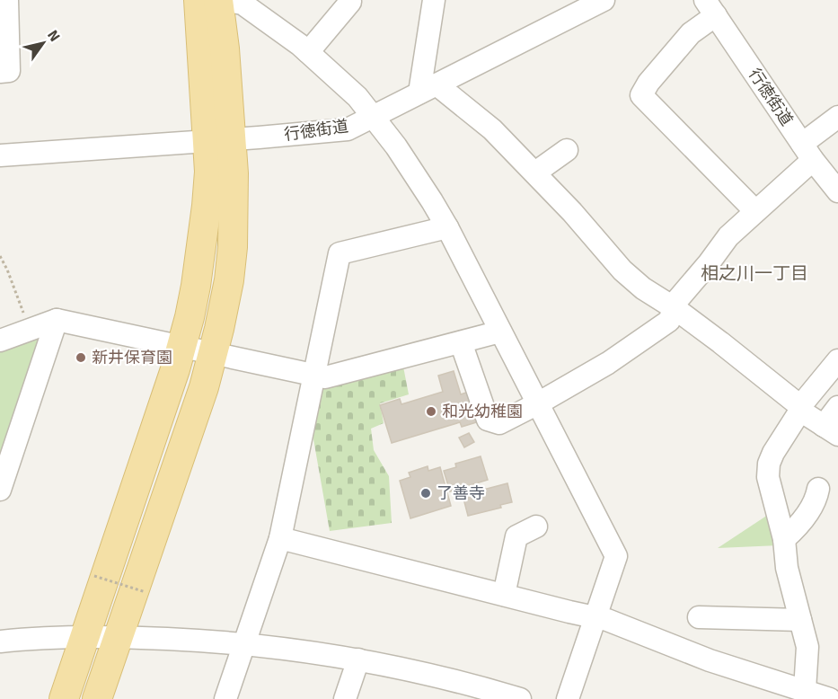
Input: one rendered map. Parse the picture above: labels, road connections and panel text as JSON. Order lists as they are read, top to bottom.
{
  "streets": {
    "street": ["行徳街道"]
  },
  "districts": ["相之川一丁目"],
  "places": ["新井保育園", "和光幼稚園", "了善寺"],
  "north": "top right"
}
